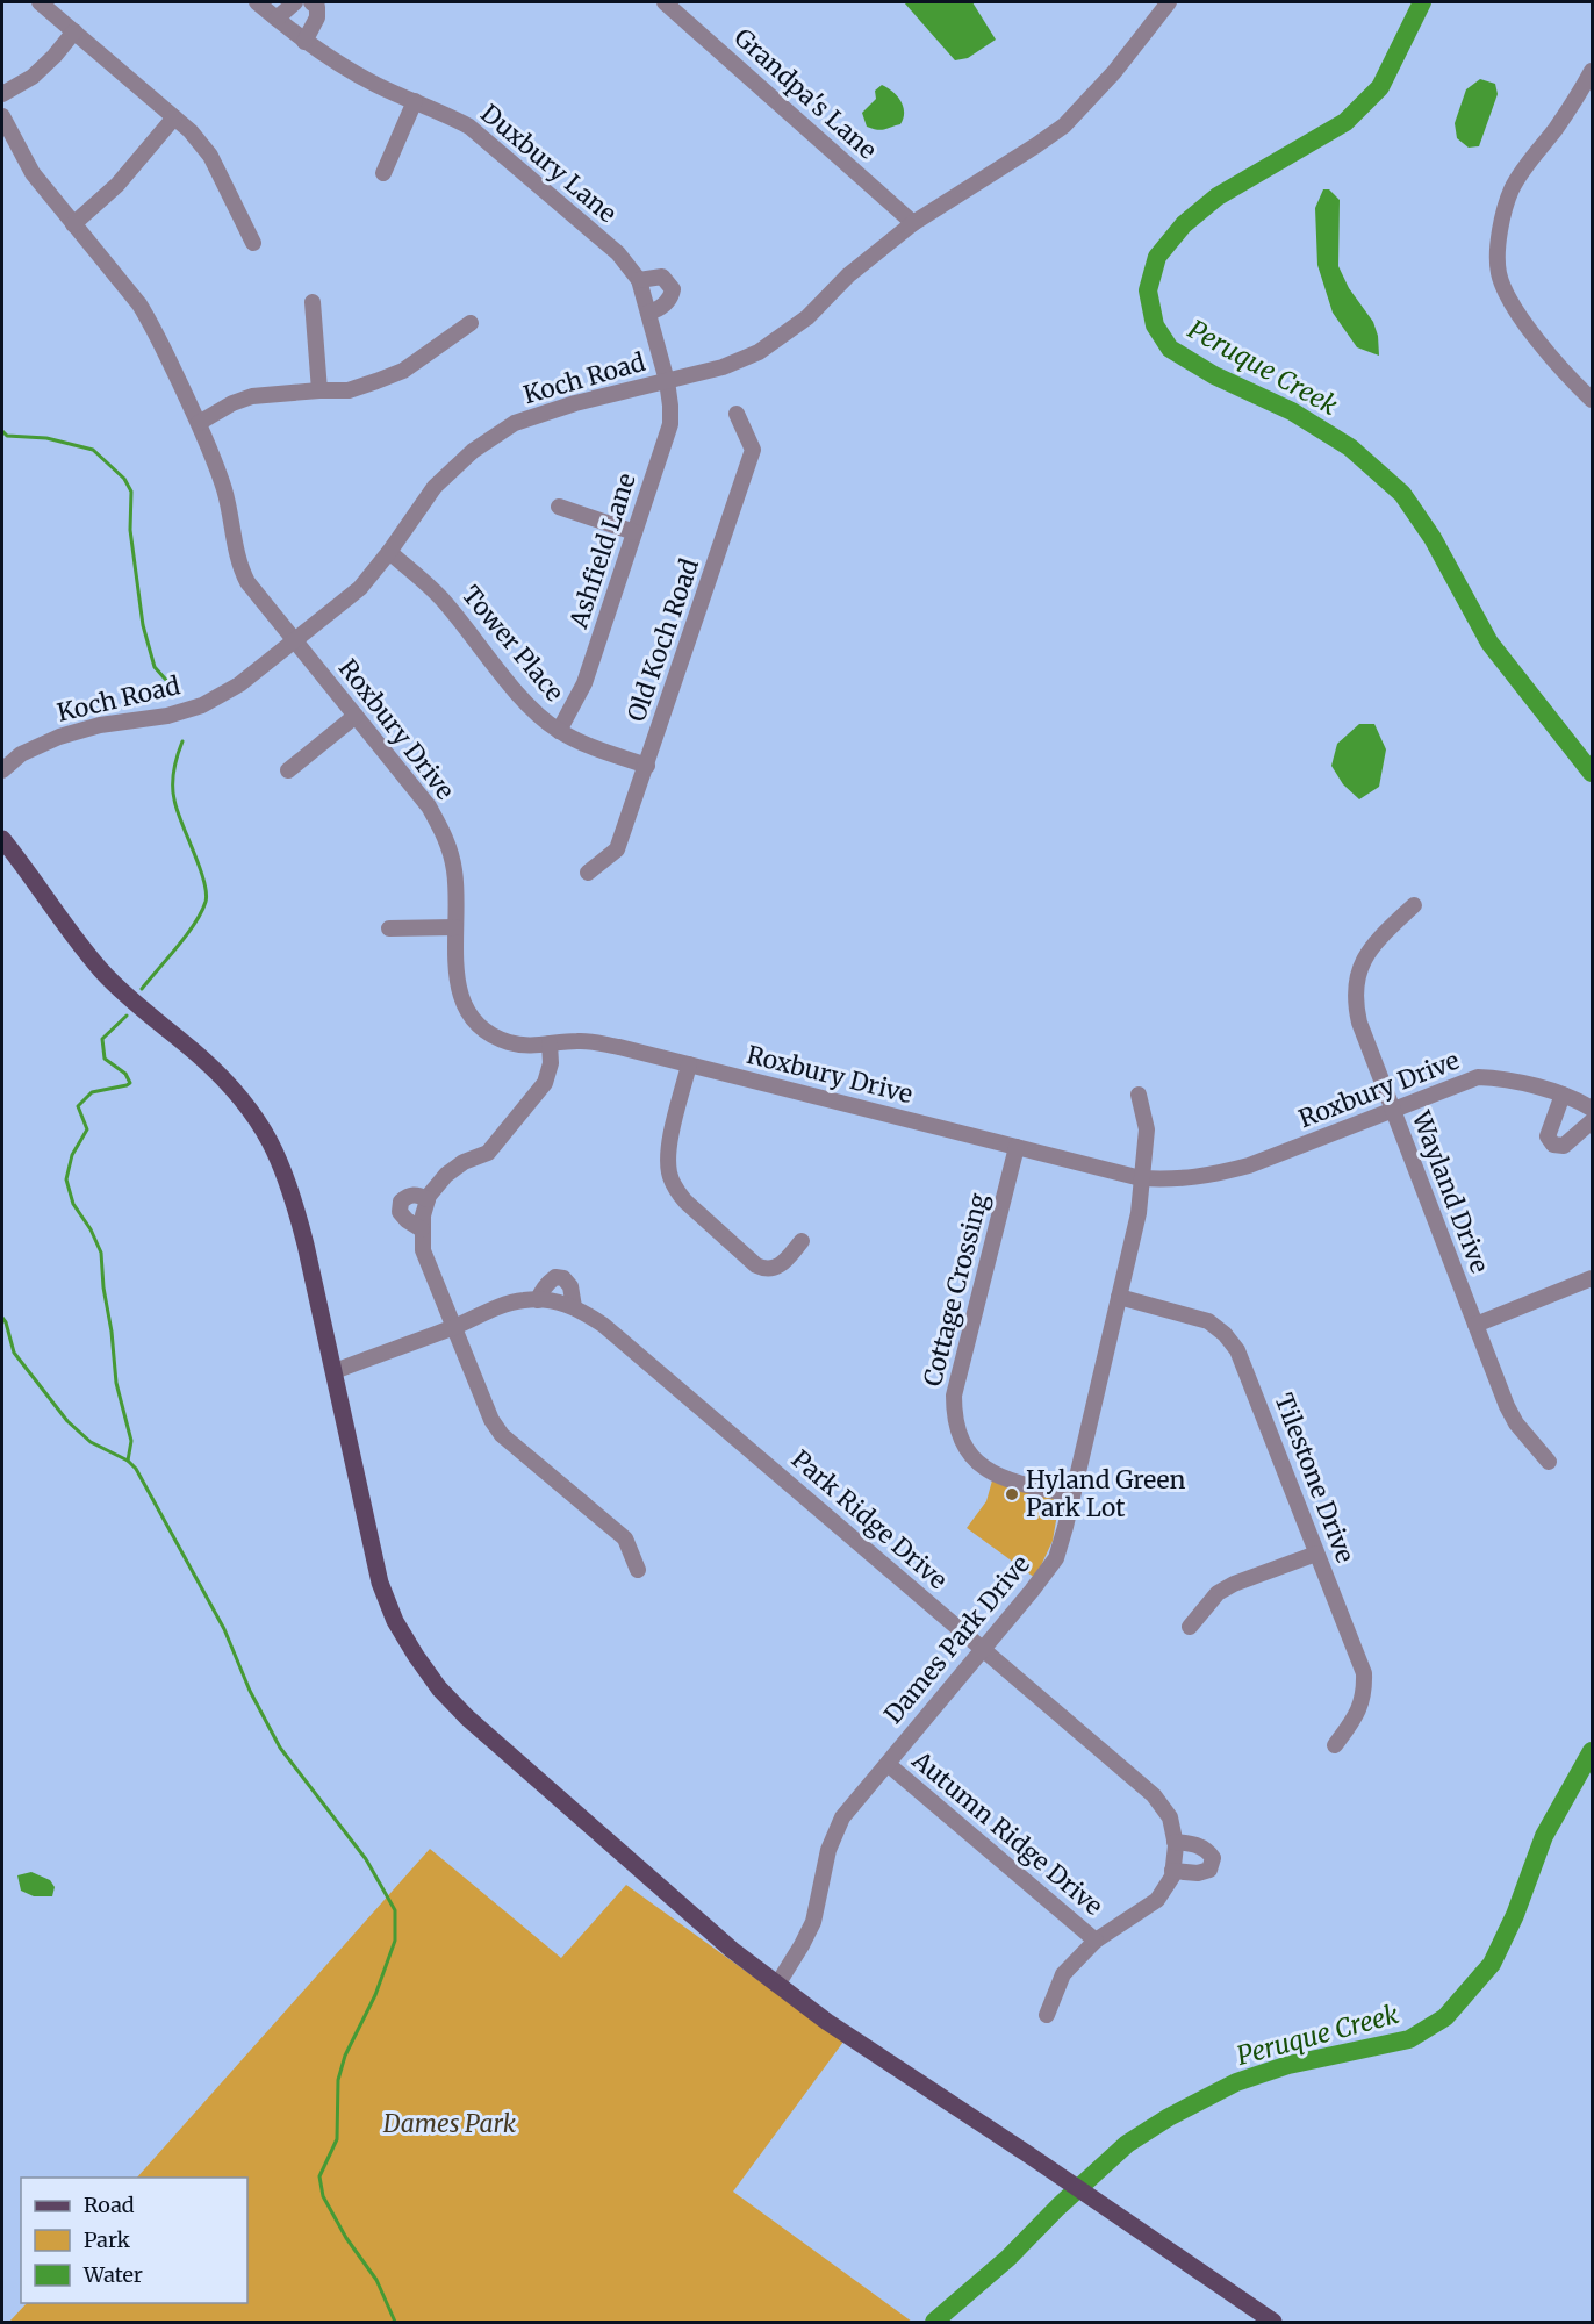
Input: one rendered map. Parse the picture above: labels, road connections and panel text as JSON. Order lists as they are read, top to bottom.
{
  "streets": {
    "street": [
      "Grandpa's Lane",
      "Duxbury Lane",
      "Koch Road",
      "Ashfield Lane",
      "Old Koch Road",
      "Tower Place",
      "Roxbury Drive",
      "Wayland Drive",
      "Cottage Crossing",
      "Tilestone Drive",
      "Park Ridge Drive",
      "Dames Park Drive",
      "Autumn Ridge Drive"
    ]
  },
  "crossings": [
    ["Grandpa's Lane", "Koch Road"],
    ["Duxbury Lane", "Koch Road"],
    ["Duxbury Lane", "Ashfield Lane"],
    ["Koch Road", "Ashfield Lane"],
    ["Koch Road", "Tower Place"],
    ["Koch Road", "Roxbury Drive"],
    ["Ashfield Lane", "Tower Place"],
    ["Old Koch Road", "Tower Place"],
    ["Roxbury Drive", "Wayland Drive"],
    ["Roxbury Drive", "Cottage Crossing"],
    ["Roxbury Drive", "Dames Park Drive"],
    ["Cottage Crossing", "Dames Park Drive"],
    ["Tilestone Drive", "Dames Park Drive"],
    ["Park Ridge Drive", "Dames Park Drive"],
    ["Park Ridge Drive", "Autumn Ridge Drive"],
    ["Dames Park Drive", "Autumn Ridge Drive"]
  ],
  "water": ["Peruque Creek"],
  "parks": ["Dames Park"],
  "places": ["Hyland Green Park Lot"],
  "legend": ["Road", "Park", "Water"]
}
